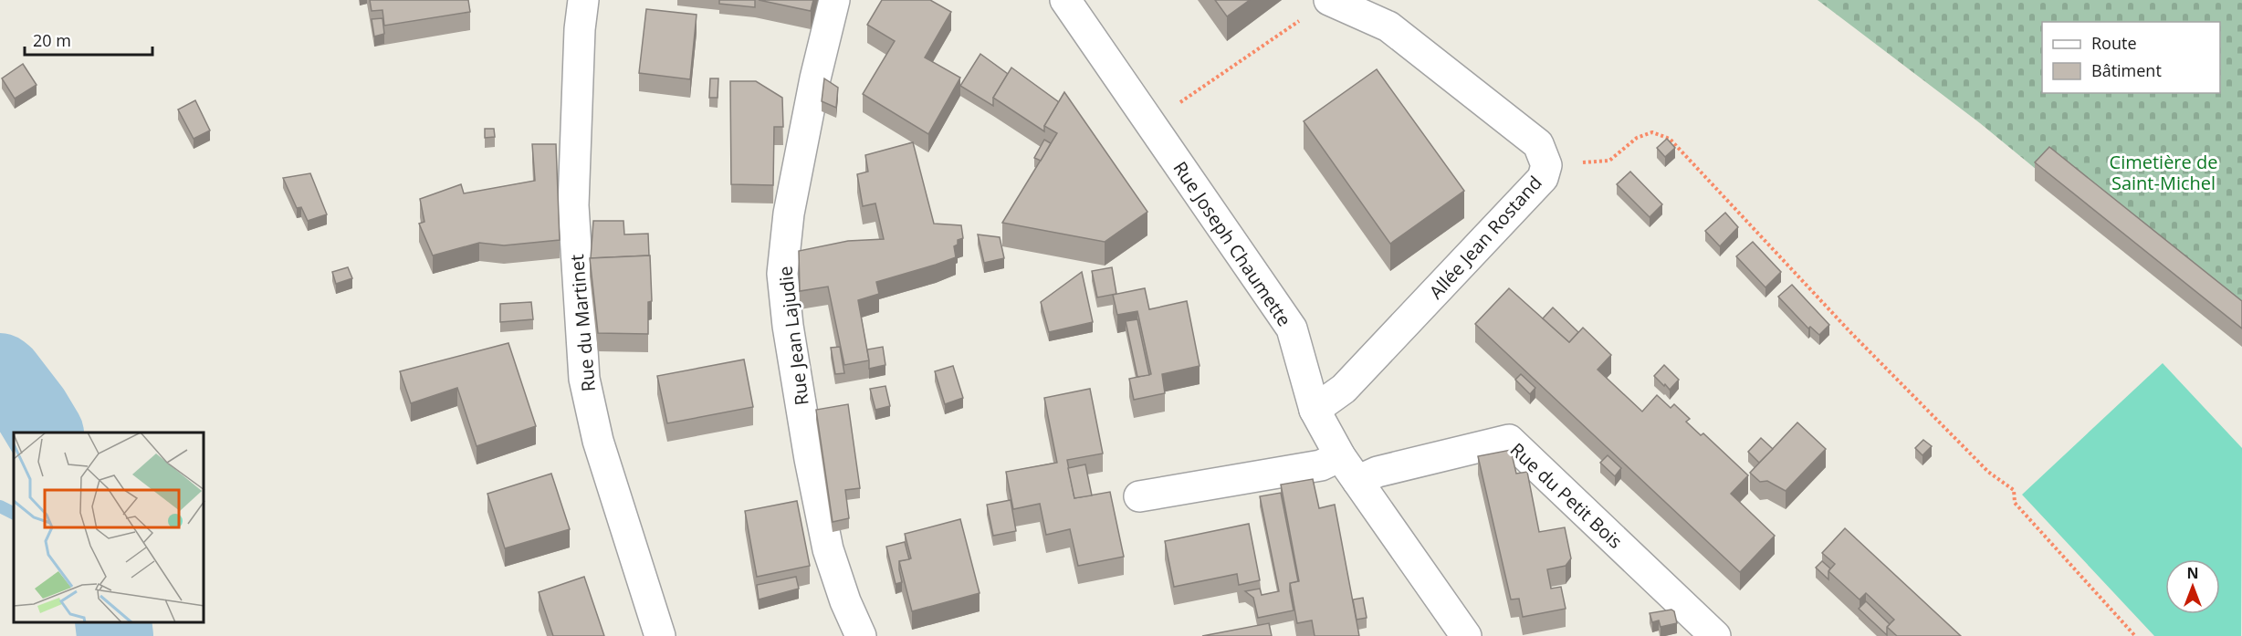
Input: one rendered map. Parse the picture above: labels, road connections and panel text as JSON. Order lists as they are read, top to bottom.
{
  "streets": {
    "street": [
      "Allée Jean Rostand",
      "Rue Joseph Chaumette",
      "Rue du Martinet",
      "Rue Jean Lajudie",
      "Rue du Petit Bois"
    ]
  },
  "crossings": [
    ["Allée Jean Rostand", "Rue Joseph Chaumette"],
    ["Rue Joseph Chaumette", "Rue du Petit Bois"]
  ],
  "parks": ["Cimetière de Saint-Michel"],
  "legend": ["Route", "Bâtiment"],
  "scale_bar": "20 m",
  "north": "top"
}
